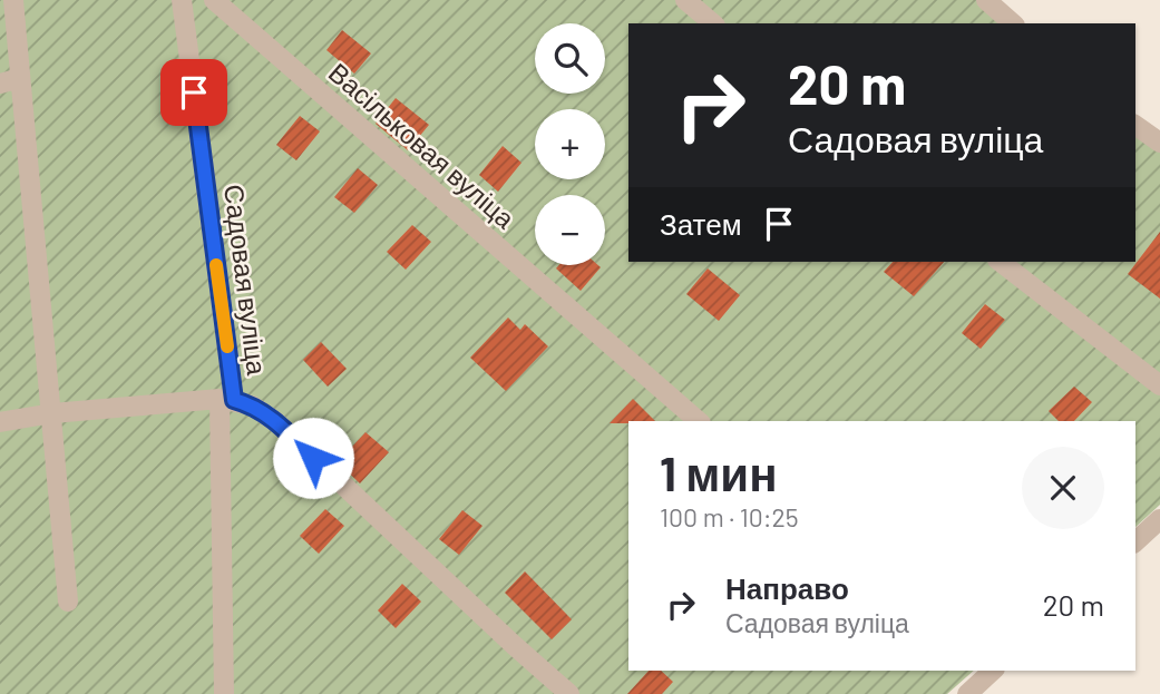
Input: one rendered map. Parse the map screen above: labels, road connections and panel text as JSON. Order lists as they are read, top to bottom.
{
  "streets": {
    "street": ["Васільковая вуліца", "Садовая вуліца"]
  },
  "page": {
    "map_buttons": ["+", "−"],
    "turn": ["20 m", "Садовая вуліца"],
    "then": "Затем",
    "heading": ["1 мин", "100 m · 10:25"],
    "list": [
      {
        "name": "Направо",
        "note": "Садовая вуліца",
        "value": "20 m"
      }
    ]
  }
}
